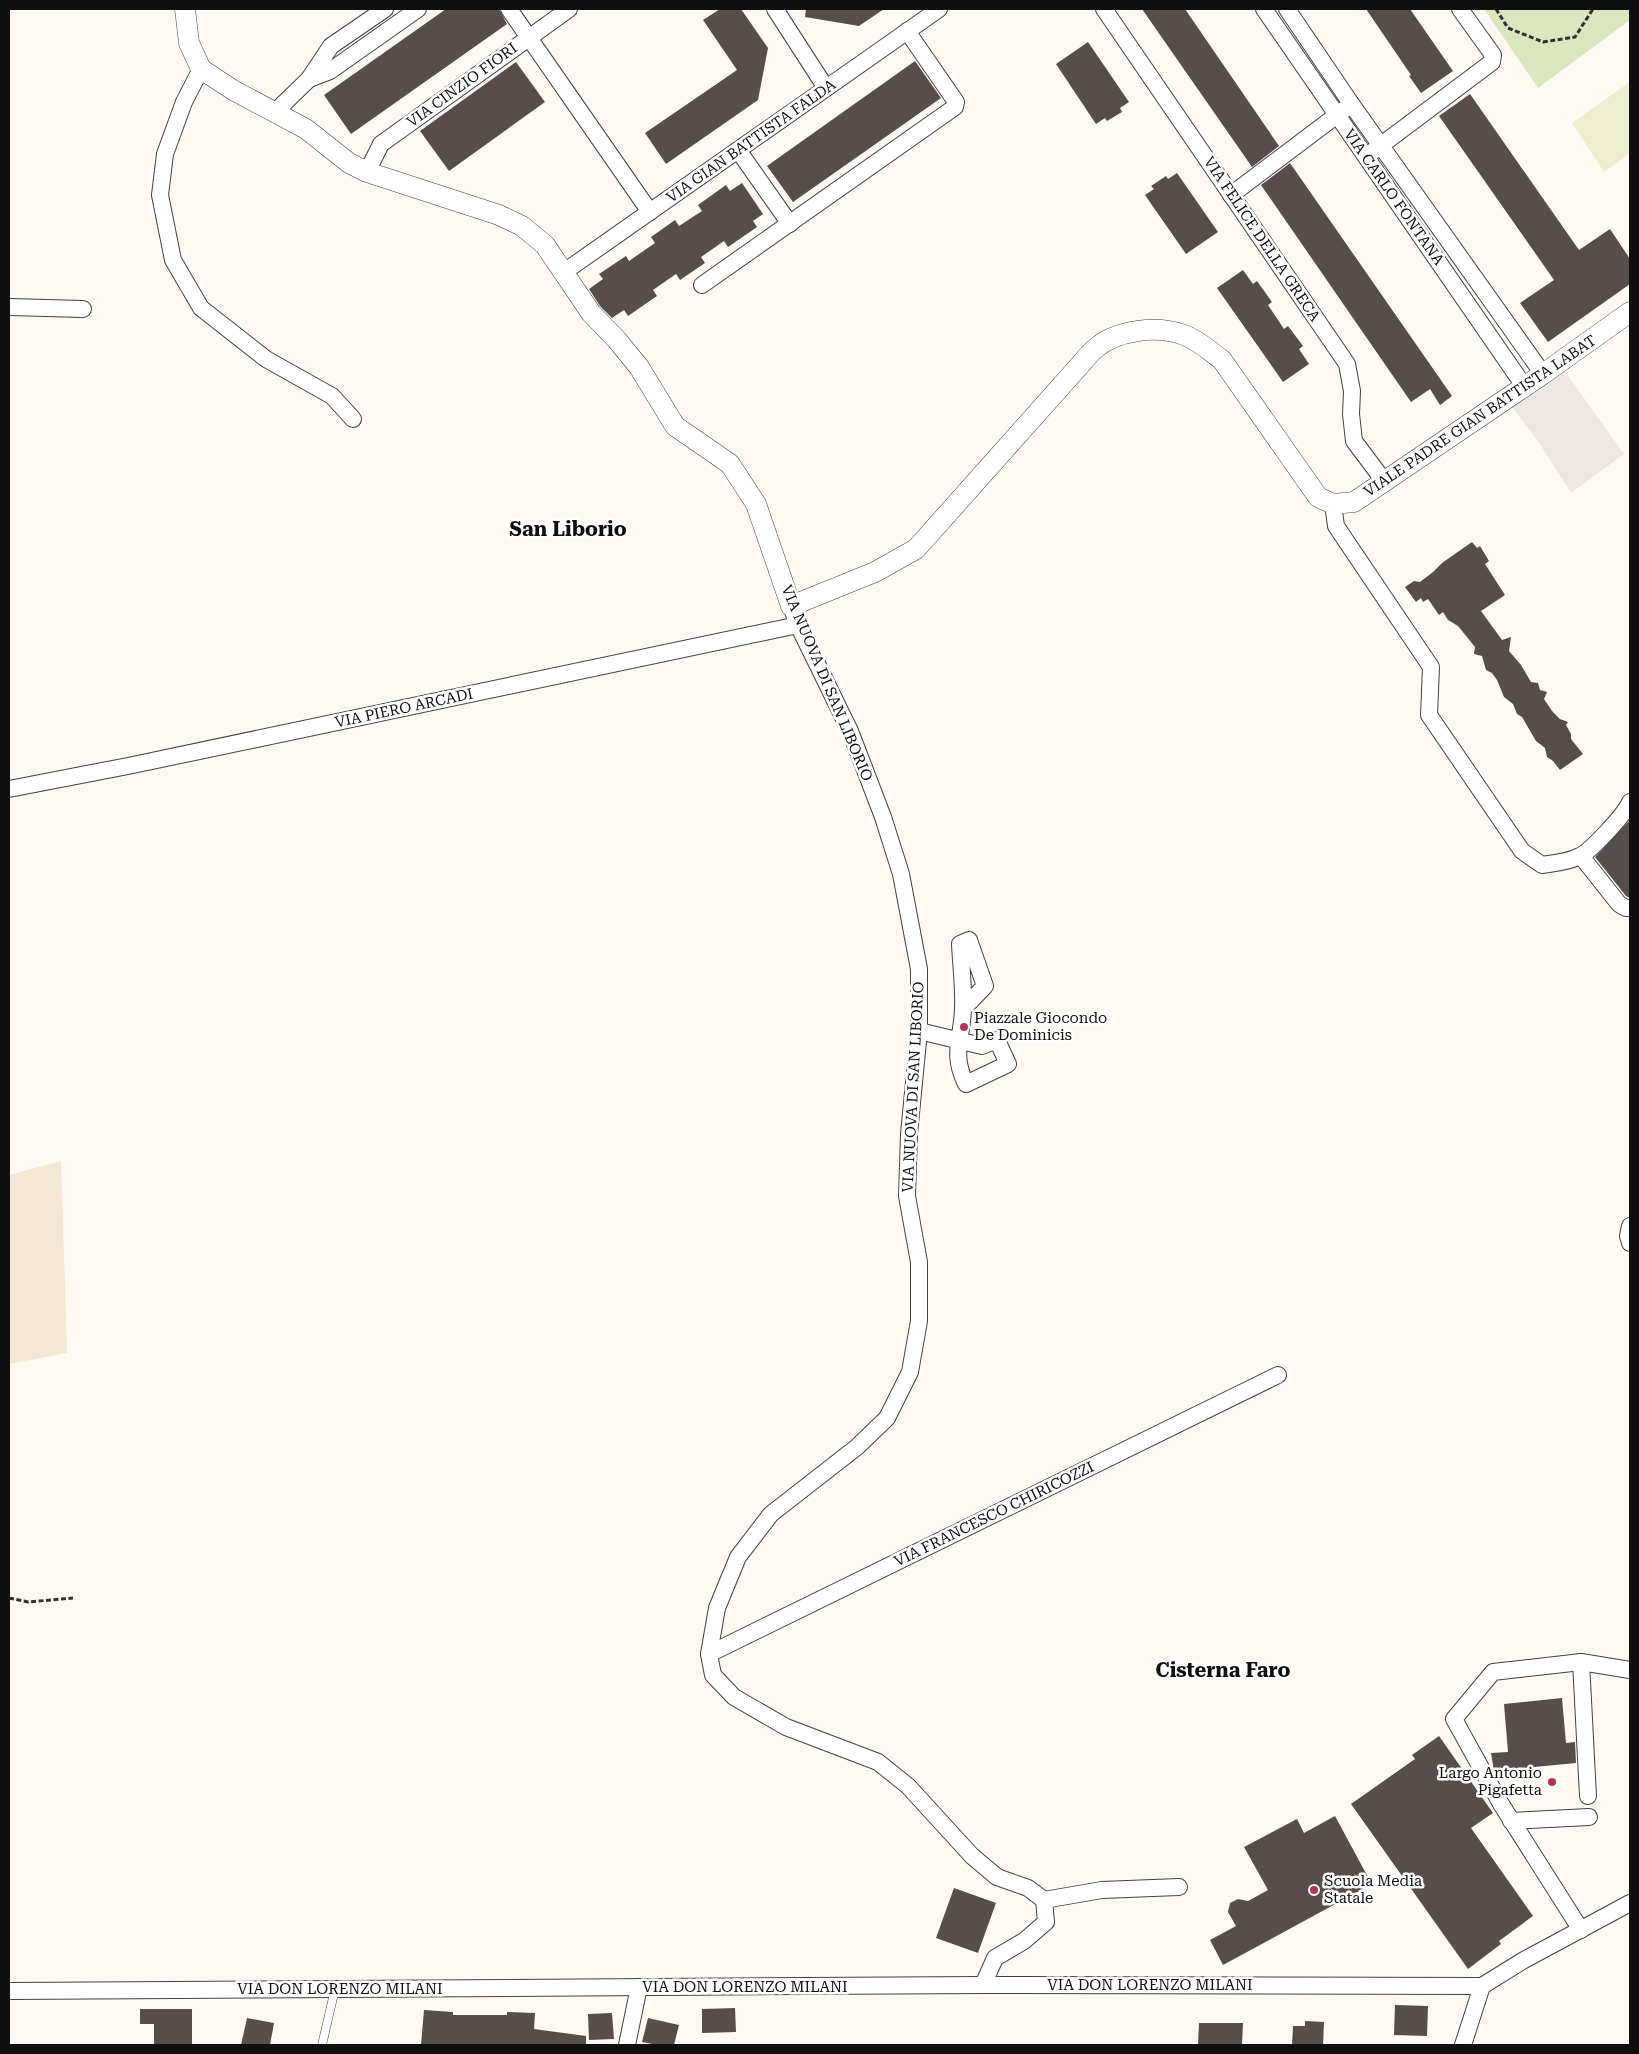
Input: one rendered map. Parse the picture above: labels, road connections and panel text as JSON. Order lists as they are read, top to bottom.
{
  "streets": {
    "street": [
      "VIA CINZIO FIORI",
      "VIA GIAN BATTISTA FALDA",
      "VIA CARLO FONTANA",
      "VIA FELICE DELLA GRECA",
      "VIALE PADRE GIAN BATTISTA LABAT",
      "VIA NUOVA DI SAN LIBORIO",
      "VIA PIERO ARCADI",
      "VIA FRANCESCO CHIRICOZZI",
      "VIA DON LORENZO MILANI"
    ]
  },
  "crossings": [
    ["VIA CINZIO FIORI", "VIA NUOVA DI SAN LIBORIO"],
    ["VIA GIAN BATTISTA FALDA", "VIA NUOVA DI SAN LIBORIO"],
    ["VIA CARLO FONTANA", "VIALE PADRE GIAN BATTISTA LABAT"],
    ["VIA FELICE DELLA GRECA", "VIALE PADRE GIAN BATTISTA LABAT"],
    ["VIA NUOVA DI SAN LIBORIO", "VIA PIERO ARCADI"],
    ["VIA NUOVA DI SAN LIBORIO", "VIA FRANCESCO CHIRICOZZI"]
  ],
  "districts": ["San Liborio", "Cisterna Faro"],
  "places": ["Piazzale Giocondo De Dominicis", "Largo Antonio Pigafetta", "Scuola Media Statale"]
}
